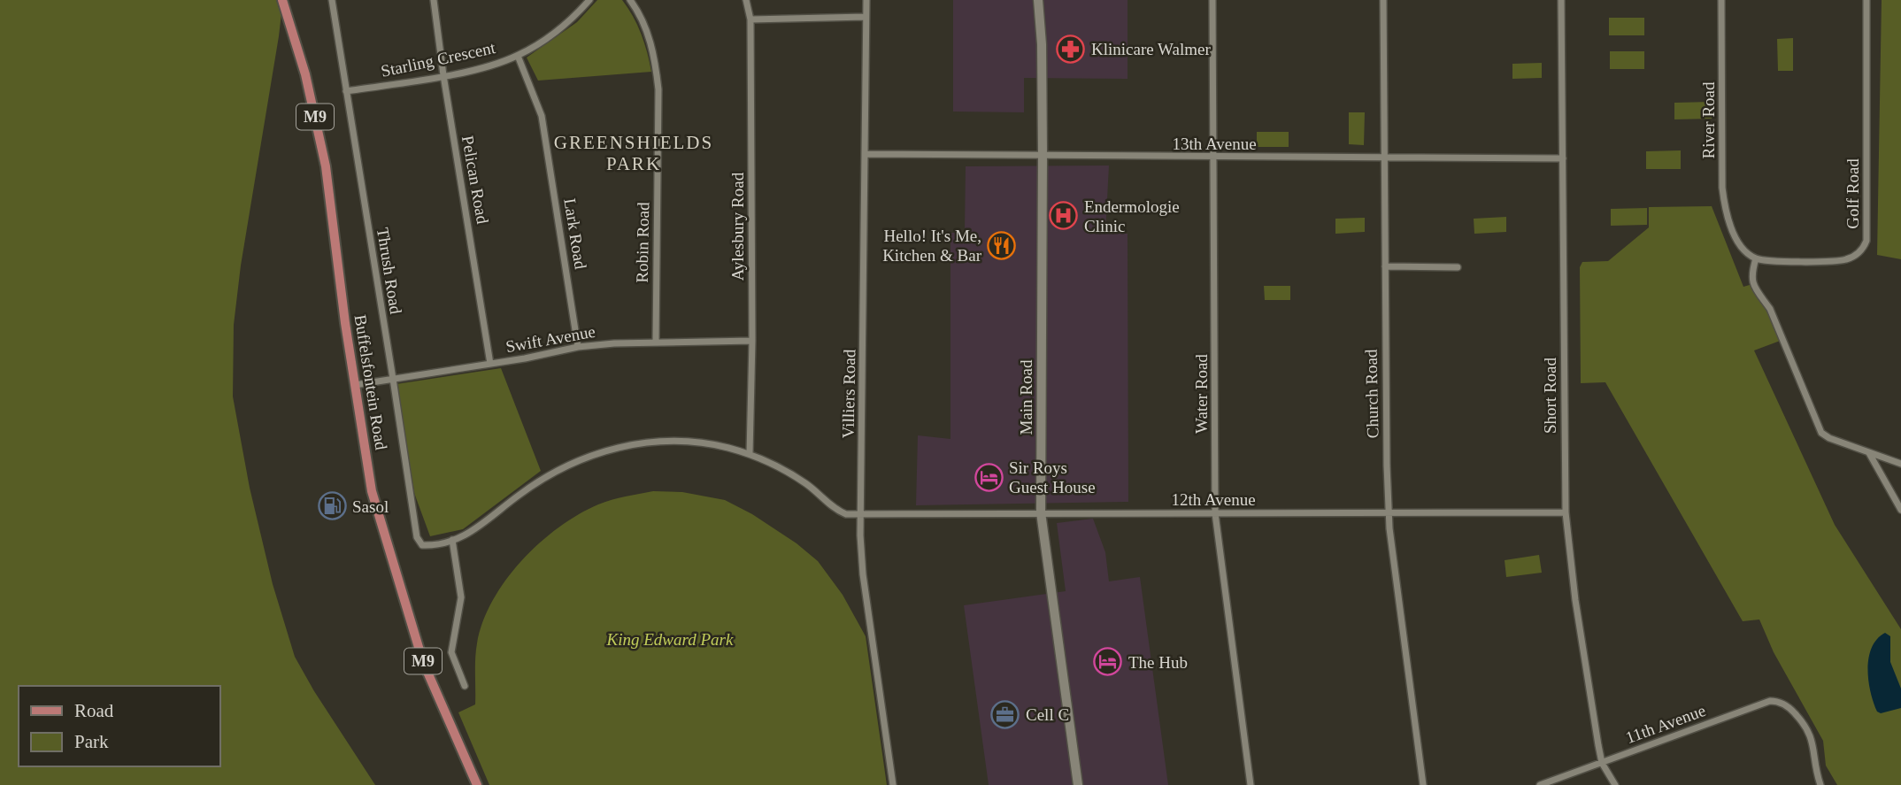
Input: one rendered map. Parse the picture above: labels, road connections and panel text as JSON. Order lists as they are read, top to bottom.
{
  "streets": {
    "main road": ["M9", "Buffelsfontein Road", "Main Road"],
    "street": [
      "Starling Crescent",
      "River Road",
      "13th Avenue",
      "Pelican Road",
      "Golf Road",
      "Aylesbury Road",
      "Lark Road",
      "Robin Road",
      "Thrush Road",
      "Swift Avenue",
      "Villiers Road",
      "Water Road",
      "Church Road",
      "Short Road",
      "12th Avenue",
      "11th Avenue"
    ]
  },
  "crossings": [
    ["Starling Crescent", "Pelican Road"],
    ["Starling Crescent", "Lark Road"],
    ["Starling Crescent", "Thrush Road"],
    ["River Road", "Golf Road"],
    ["13th Avenue", "Villiers Road"],
    ["13th Avenue", "Water Road"],
    ["13th Avenue", "Church Road"],
    ["13th Avenue", "Short Road"],
    ["13th Avenue", "Main Road"],
    ["Pelican Road", "Swift Avenue"],
    ["Aylesbury Road", "Swift Avenue"],
    ["Aylesbury Road", "12th Avenue"],
    ["Lark Road", "Swift Avenue"],
    ["Robin Road", "Swift Avenue"],
    ["Thrush Road", "Swift Avenue"],
    ["Thrush Road", "12th Avenue"],
    ["Swift Avenue", "Buffelsfontein Road"],
    ["Villiers Road", "12th Avenue"],
    ["Water Road", "12th Avenue"],
    ["Church Road", "12th Avenue"],
    ["Short Road", "12th Avenue"],
    ["Short Road", "11th Avenue"],
    ["Main Road", "12th Avenue"]
  ],
  "districts": ["GREENSHIELDS PARK"],
  "parks": ["King Edward Park"],
  "places": {
    "pharmacy": ["Klinicare Walmer"],
    "hospital": ["Endermologie Clinic"],
    "restaurant": ["Hello! It's Me, Kitchen & Bar"],
    "hotel": ["Sir Roys Guest House", "The Hub"],
    "fuel station": ["Sasol"],
    "office": ["Cell C"]
  },
  "legend": ["Road", "Park"]
}
